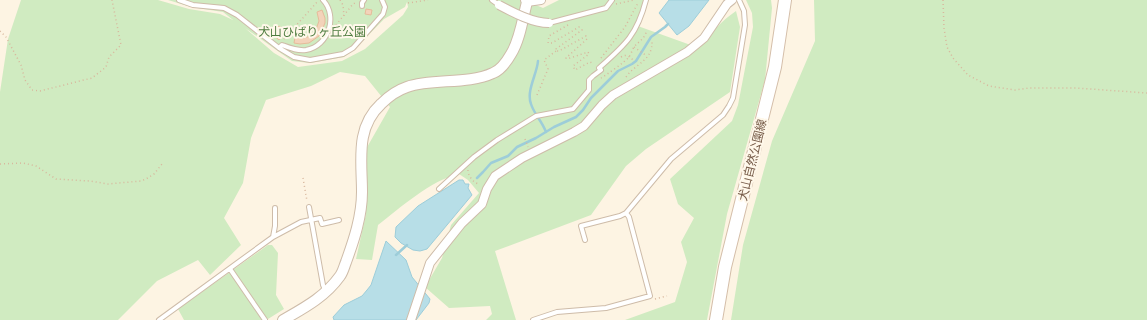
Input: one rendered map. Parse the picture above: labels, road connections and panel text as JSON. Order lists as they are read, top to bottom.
{
  "streets": {
    "main road": ["犬山自然公園線"]
  },
  "parks": ["犬山ひばりヶ丘公園"]
}
